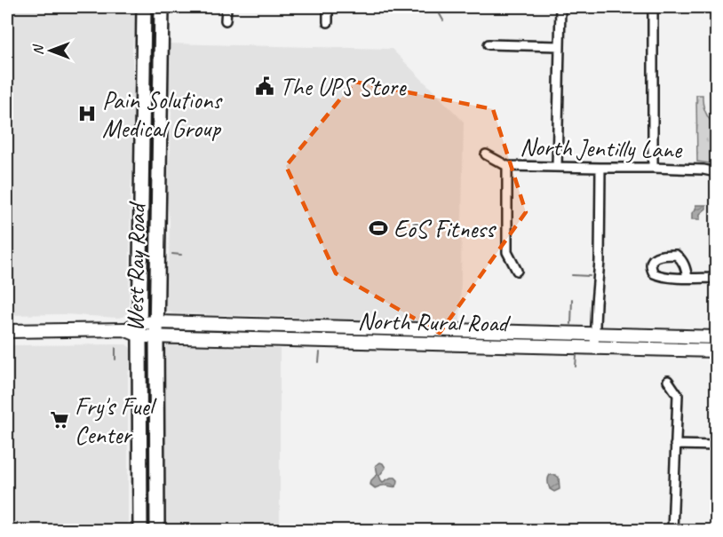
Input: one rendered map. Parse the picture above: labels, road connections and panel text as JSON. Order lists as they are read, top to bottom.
{
  "streets": {
    "main road": ["West Ray Road", "North Rural Road"],
    "street": ["North Jentilly Lane"]
  },
  "crossings": [
    ["West Ray Road", "North Rural Road"]
  ],
  "places": {
    "public building": ["The UPS Store"],
    "hospital": ["Pain Solutions Medical Group"],
    "sports": ["EōS Fitness"],
    "supermarket": ["Fry's Fuel Center"]
  },
  "north": "left"
}
